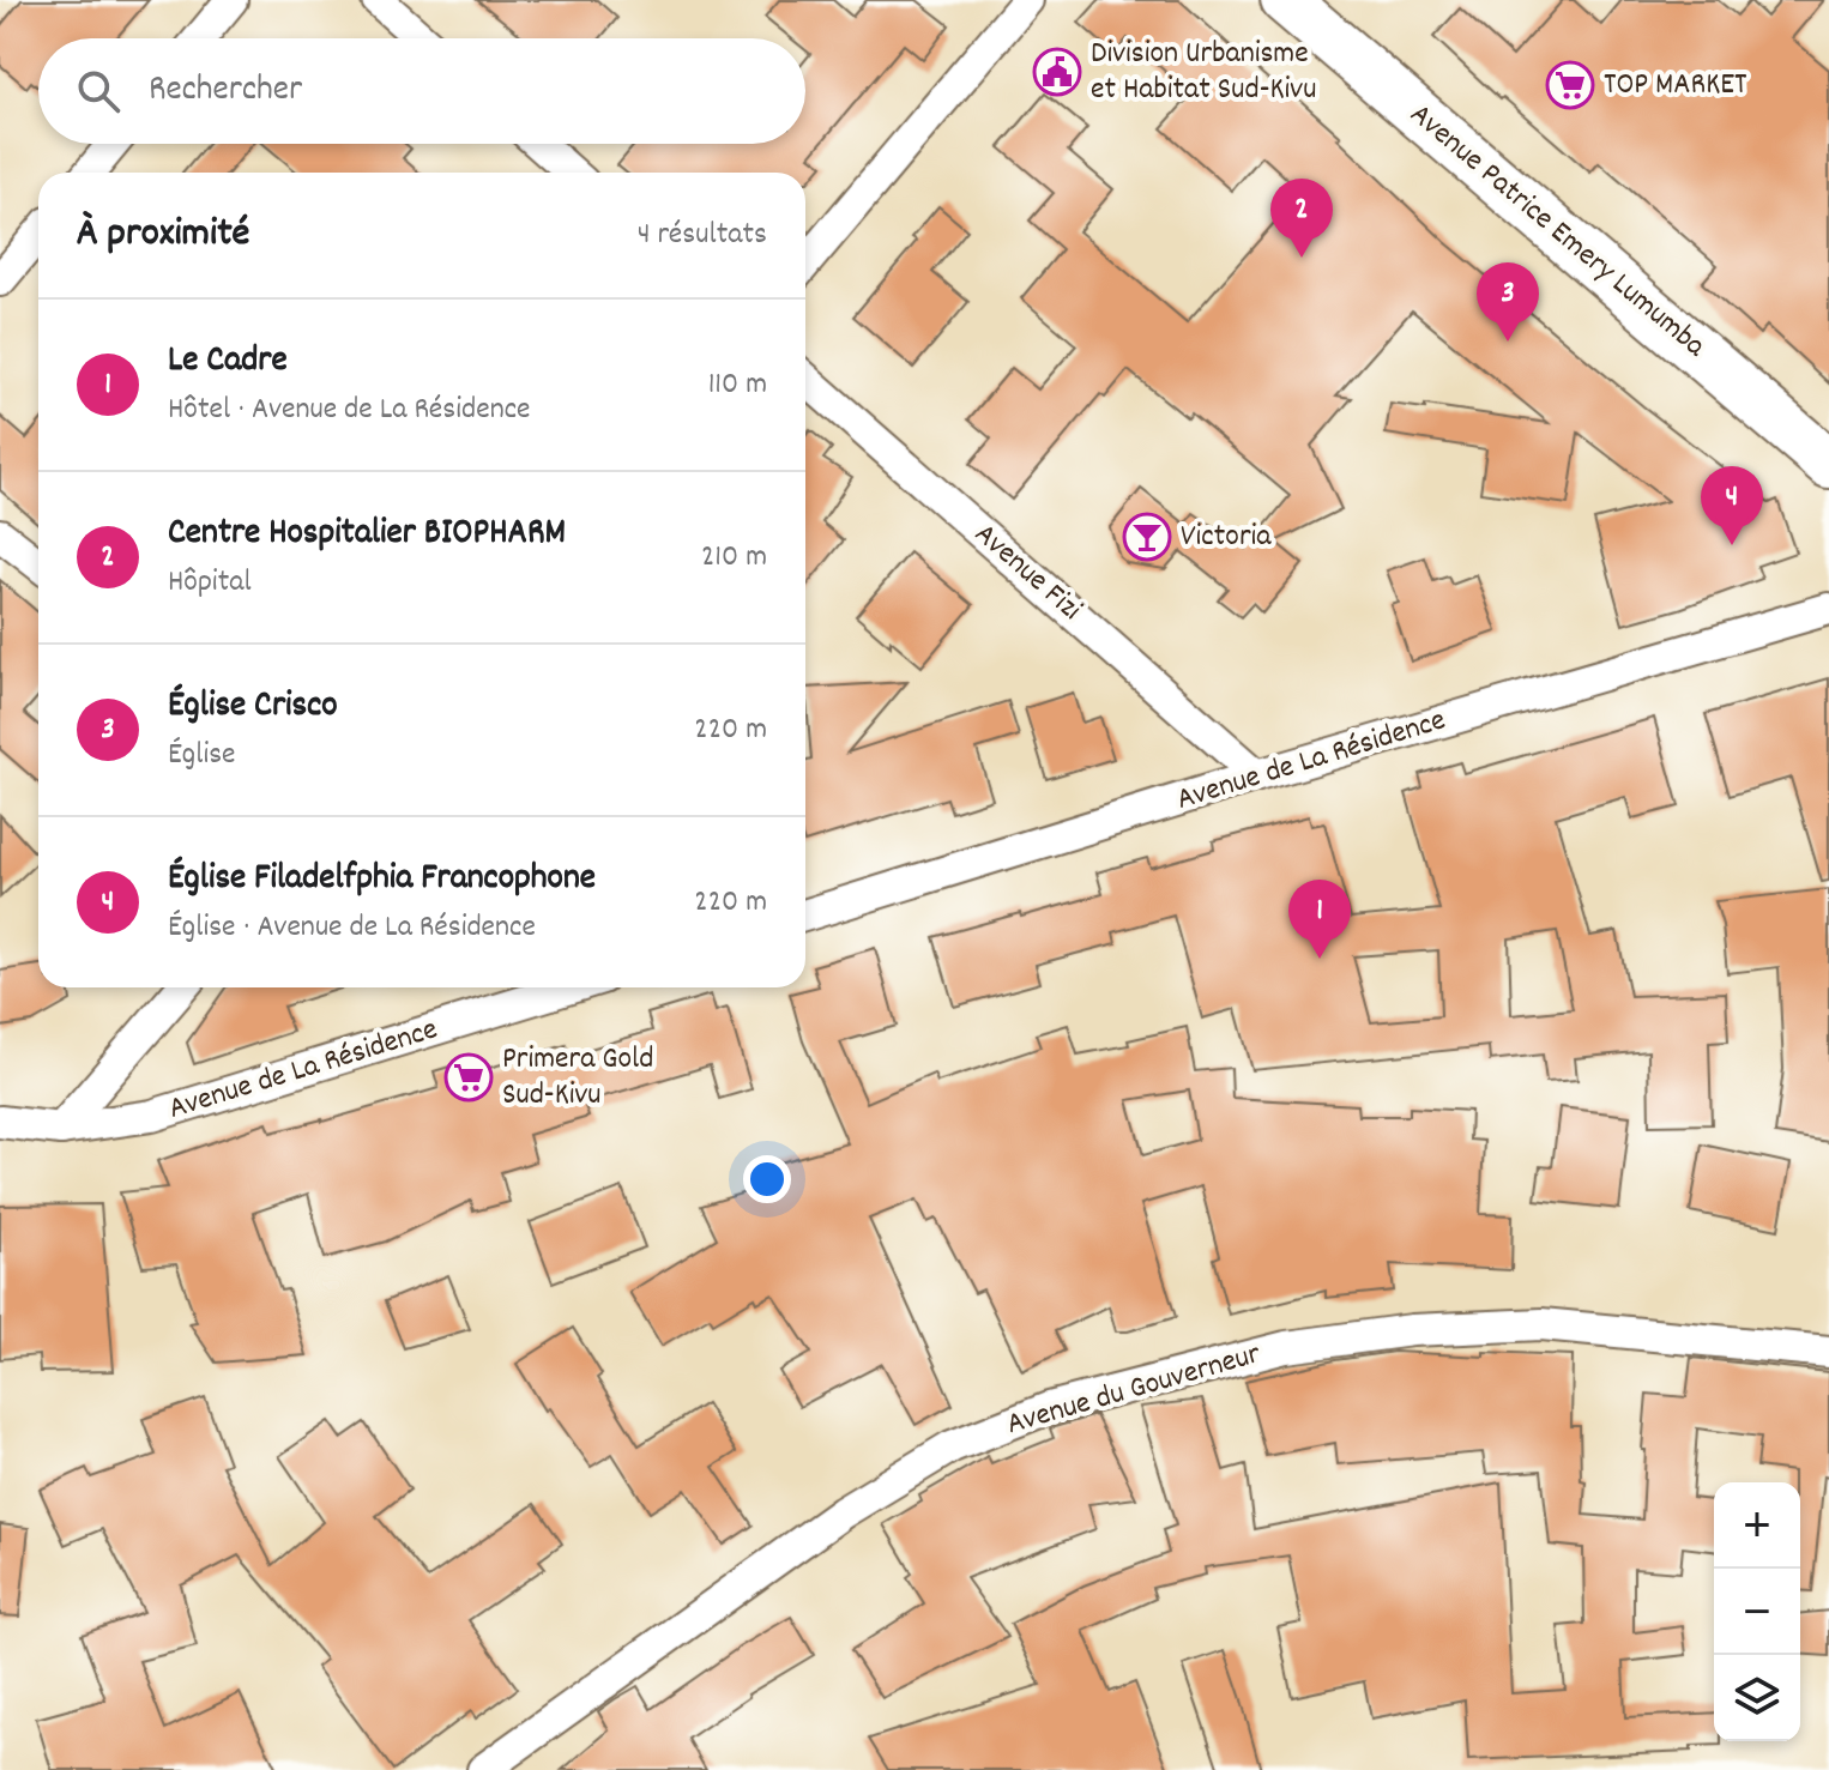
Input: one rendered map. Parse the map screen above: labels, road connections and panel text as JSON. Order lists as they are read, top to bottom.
{
  "streets": {
    "main road": ["Avenue Patrice Emery Lumumba"],
    "street": ["Avenue Fizi", "Avenue de La Résidence", "Avenue du Gouverneur"]
  },
  "crossings": [
    ["Avenue Fizi", "Avenue de La Résidence"]
  ],
  "places": {
    "public building": ["Division Urbanisme et Habitat Sud-Kivu"],
    "supermarket": ["TOP MARKET", "Primera Gold Sud-Kivu"],
    "bar": ["Victoria"]
  },
  "page": {
    "search": "Rechercher",
    "heading": ["À proximité", "4 résultats"],
    "pins": [
      "2",
      "3",
      "4",
      "1"
    ],
    "list": [
      {
        "mark": "1",
        "name": "Le Cadre",
        "note": "Hôtel · Avenue de La Résidence",
        "value": "110 m"
      },
      {
        "mark": "2",
        "name": "Centre Hospitalier BIOPHARM",
        "note": "Hôpital",
        "value": "210 m"
      },
      {
        "mark": "3",
        "name": "Église Crisco",
        "note": "Église",
        "value": "220 m"
      },
      {
        "mark": "4",
        "name": "Église Filadelfphia Francophone",
        "note": "Église · Avenue de La Résidence",
        "value": "220 m"
      }
    ],
    "map_buttons": ["+", "−"]
  }
}
